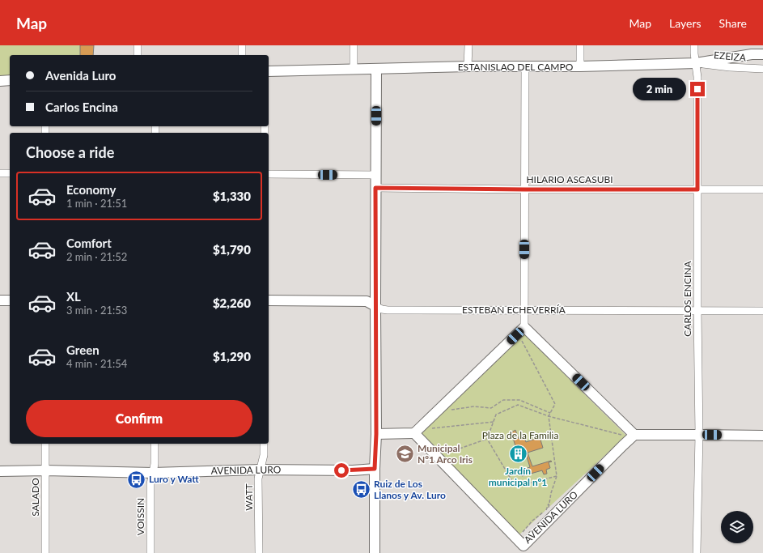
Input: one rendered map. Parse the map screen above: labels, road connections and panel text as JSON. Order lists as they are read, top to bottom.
{
  "streets": {
    "street": [
      "EZEIZA",
      "ESTANISLAO DEL CAMPO",
      "HILARIO ASCASUBI",
      "CARLOS ENCINA",
      "ESTEBAN ECHEVERRÍA",
      "AVENIDA LURO",
      "SALADO",
      "WATT",
      "VOISSIN"
    ]
  },
  "crossings": [
    ["EZEIZA", "ESTANISLAO DEL CAMPO"],
    ["EZEIZA", "CARLOS ENCINA"],
    ["ESTANISLAO DEL CAMPO", "CARLOS ENCINA"],
    ["HILARIO ASCASUBI", "CARLOS ENCINA"],
    ["CARLOS ENCINA", "ESTEBAN ECHEVERRÍA"],
    ["AVENIDA LURO", "SALADO"],
    ["AVENIDA LURO", "WATT"],
    ["AVENIDA LURO", "VOISSIN"]
  ],
  "parks": ["Plaza de la Familia"],
  "places": {
    "school or university": ["Municipal Nº1 Arco Iris"],
    "building": ["Jardín municipal nº1"],
    "bus stop": ["Luro y Watt", "Ruiz de Los Llanos y Av. Luro"]
  },
  "page": {
    "header": "Map",
    "nav": ["Map", "Layers", "Share"],
    "banner": ["Avenida Luro", "Carlos Encina"],
    "bubble": "2 min",
    "heading": "Choose a ride",
    "list": [
      {
        "name": "Economy",
        "note": "1 min · 21:51",
        "value": "$1,330"
      },
      {
        "name": "Comfort",
        "note": "2 min · 21:52",
        "value": "$1,790"
      },
      {
        "name": "XL",
        "note": "3 min · 21:53",
        "value": "$2,260"
      },
      {
        "name": "Green",
        "note": "4 min · 21:54",
        "value": "$1,290"
      }
    ],
    "buttons": "Confirm"
  }
}
